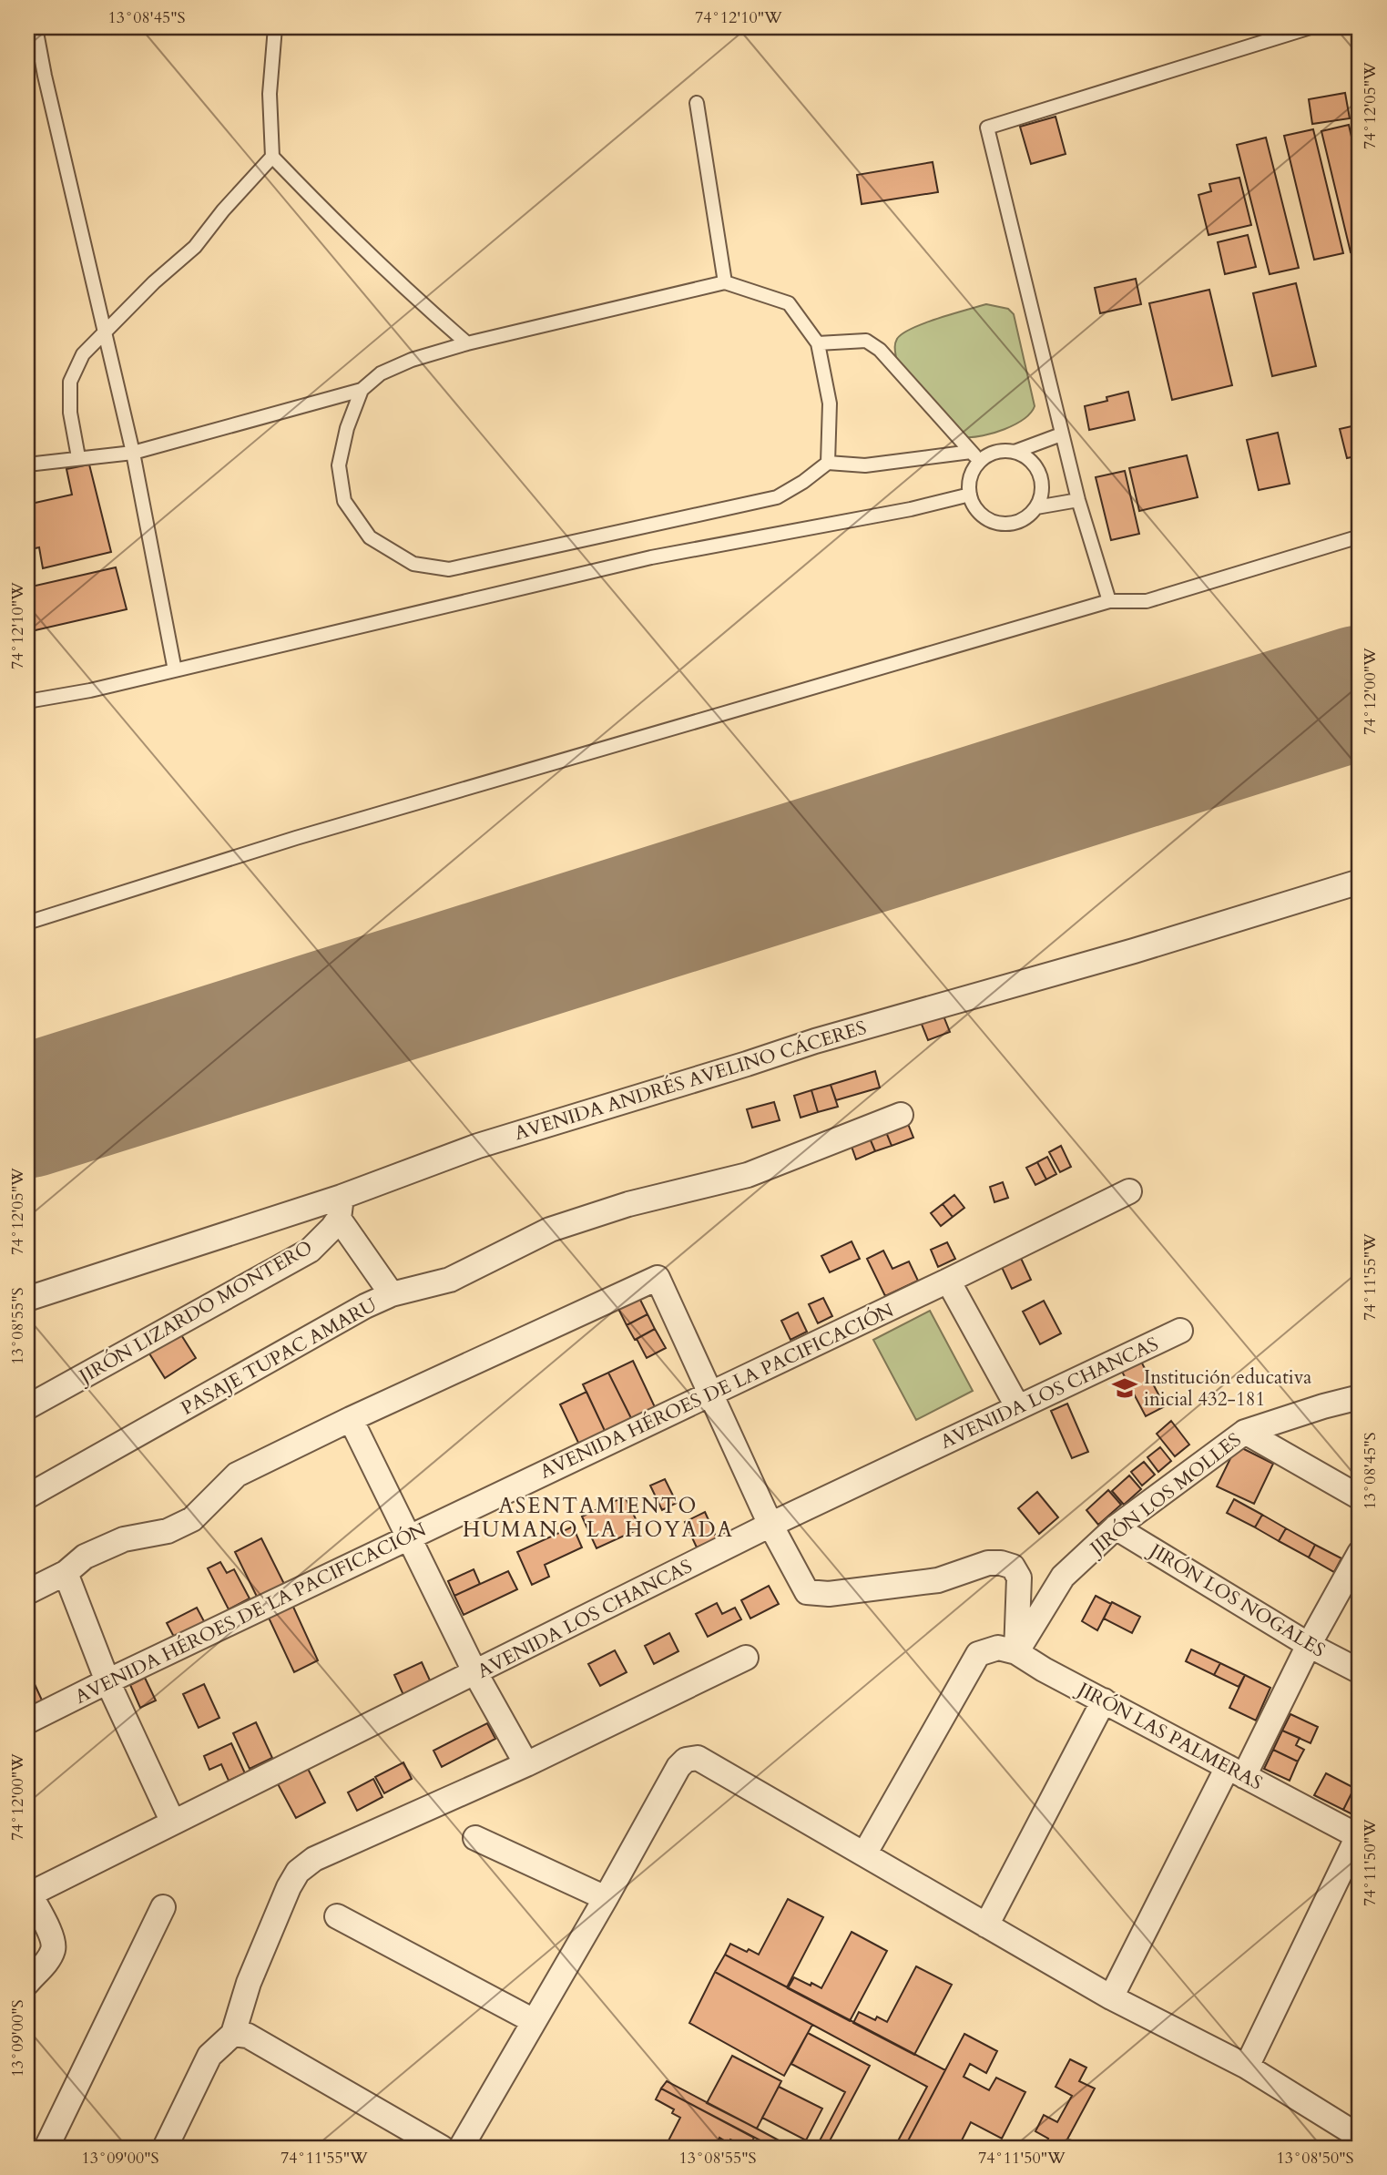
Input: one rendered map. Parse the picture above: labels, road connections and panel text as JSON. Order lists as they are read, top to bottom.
{
  "streets": {
    "street": [
      "AVENIDA ANDRÉS AVELINO CÁCERES",
      "JIRÓN LIZARDO MONTERO",
      "PASAJE TUPAC AMARU",
      "AVENIDA HÉROES DE LA PACIFICACIÓN",
      "AVENIDA LOS CHANCAS",
      "JIRÓN LOS MOLLES",
      "JIRÓN LOS NOGALES",
      "JIRÓN LAS PALMERAS"
    ]
  },
  "crossings": [
    ["AVENIDA ANDRÉS AVELINO CÁCERES", "JIRÓN LIZARDO MONTERO"],
    ["JIRÓN LOS MOLLES", "JIRÓN LOS NOGALES"],
    ["JIRÓN LOS MOLLES", "JIRÓN LAS PALMERAS"]
  ],
  "districts": ["ASENTAMIENTO HUMANO LA HOYADA"],
  "places": {
    "school or university": ["Institución educativa inicial 432-181"]
  },
  "coordinates": [
    "13°08'45\"S",
    "74°12'10\"W",
    "74°12'05\"W",
    "74°12'00\"W",
    "74°11'55\"W",
    "13°08'55\"S",
    "74°11'50\"W",
    "13°09'00\"S",
    "13°08'50\"S"
  ]
}
